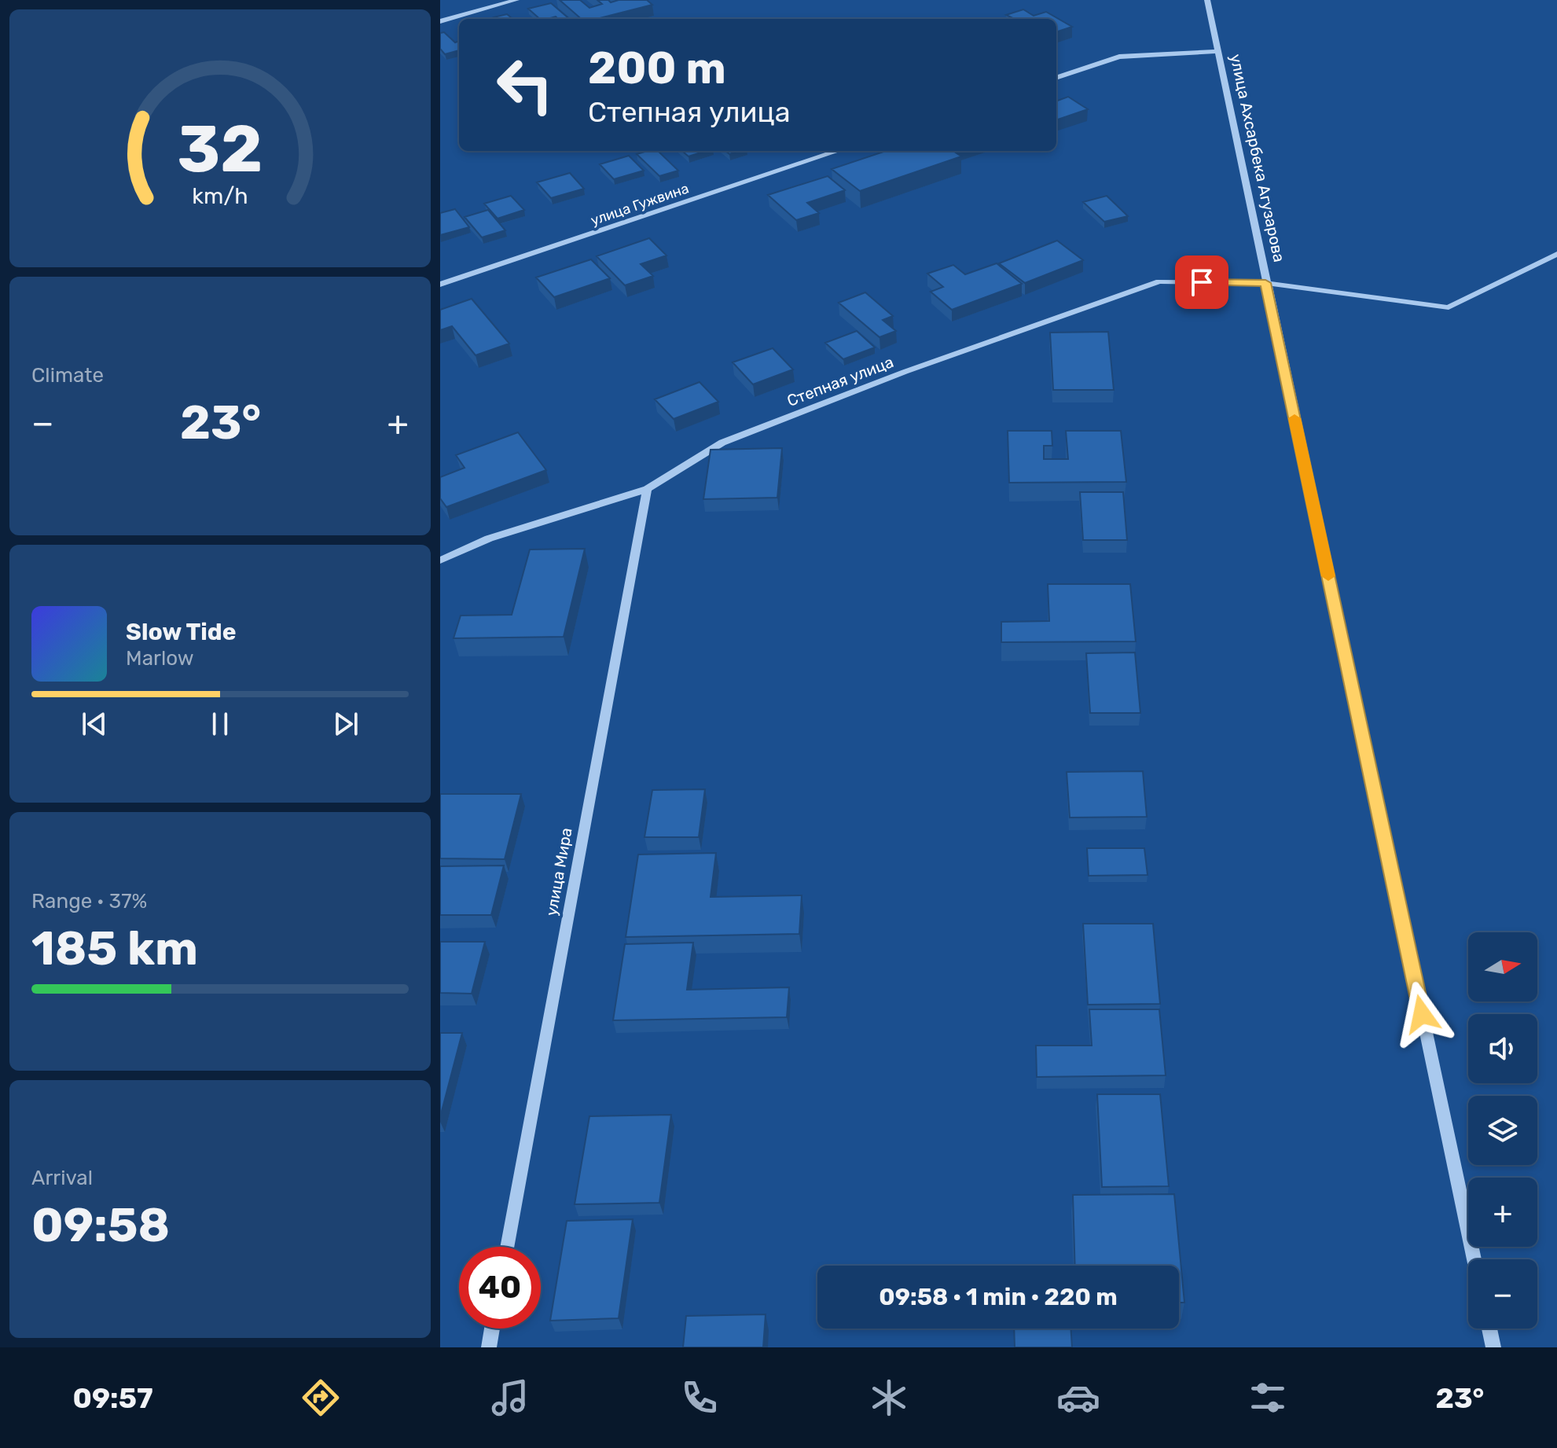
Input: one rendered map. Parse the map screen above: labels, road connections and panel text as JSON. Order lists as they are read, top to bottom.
{
  "streets": {
    "street": [
      "улица Ахсарбека Агузарова",
      "улица Гужвина",
      "Степная улица",
      "улица Мира"
    ]
  },
  "crossings": [
    ["улица Ахсарбека Агузарова", "Степная улица"],
    ["Степная улица", "улица Мира"]
  ],
  "north": "right",
  "page": {
    "turn": ["200 m", "Степная улица"],
    "tile": [
      "Climate",
      ["Range · 37%", "185 km"],
      ["Arrival", "09:58"]
    ],
    "heat": ["−", "23°", "+"],
    "song": ["Slow Tide", "Marlow"],
    "map_buttons": ["+", "−"],
    "limit": "40",
    "trip": "09:58 · 1 min · 220 m",
    "tabs": ["09:57", "23°"],
    "gauge": ["32", "km/h"]
  }
}
